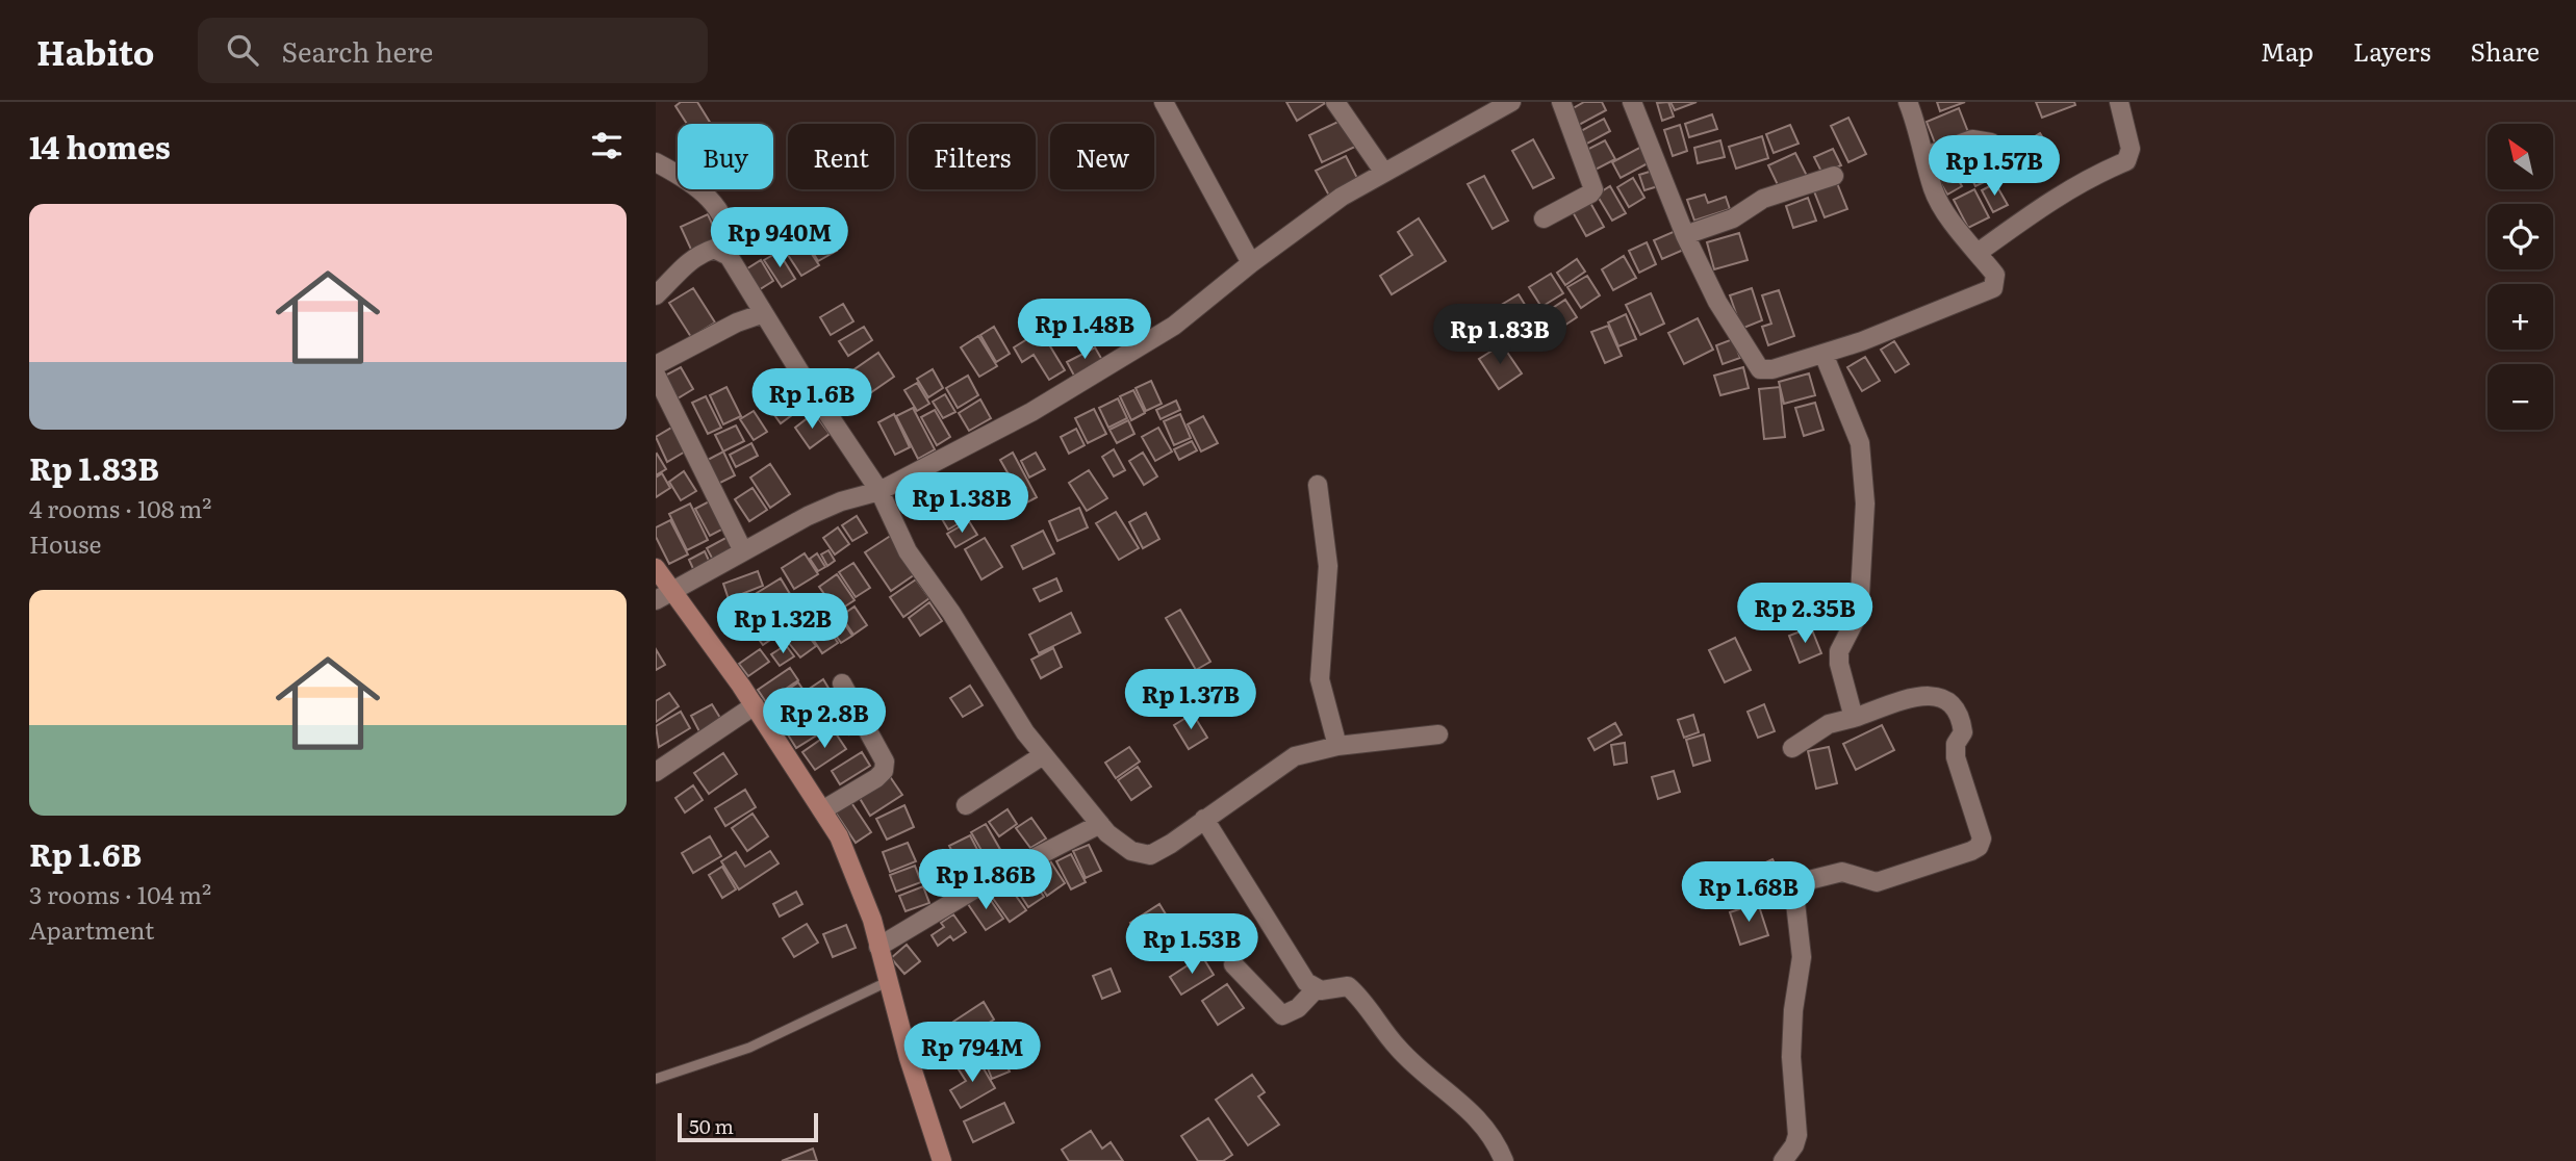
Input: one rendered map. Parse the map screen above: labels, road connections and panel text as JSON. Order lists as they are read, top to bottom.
{
  "scale_bar": "50 m",
  "north": "top left",
  "page": {
    "header": "Habito",
    "search": "Search here",
    "nav": ["Map", "Layers", "Share"],
    "heading": "14 homes",
    "map_buttons": ["+", "−"],
    "chip": [
      "Buy",
      "Rent",
      "Filters",
      "New"
    ],
    "price": [
      "Rp 1.57B",
      "Rp 940M",
      "Rp 1.48B",
      "Rp 1.83B",
      "Rp 1.6B",
      "Rp 1.38B",
      "Rp 2.35B",
      "Rp 1.32B",
      "Rp 1.37B",
      "Rp 2.8B",
      "Rp 1.86B",
      "Rp 1.68B",
      "Rp 1.53B",
      "Rp 794M"
    ],
    "list": [
      {
        "name": "Rp 1.83B",
        "note": "4 rooms · 108 m² · House"
      },
      {
        "name": "Rp 1.6B",
        "note": "3 rooms · 104 m² · Apartment"
      }
    ],
    "scale": "50 m"
  }
}
